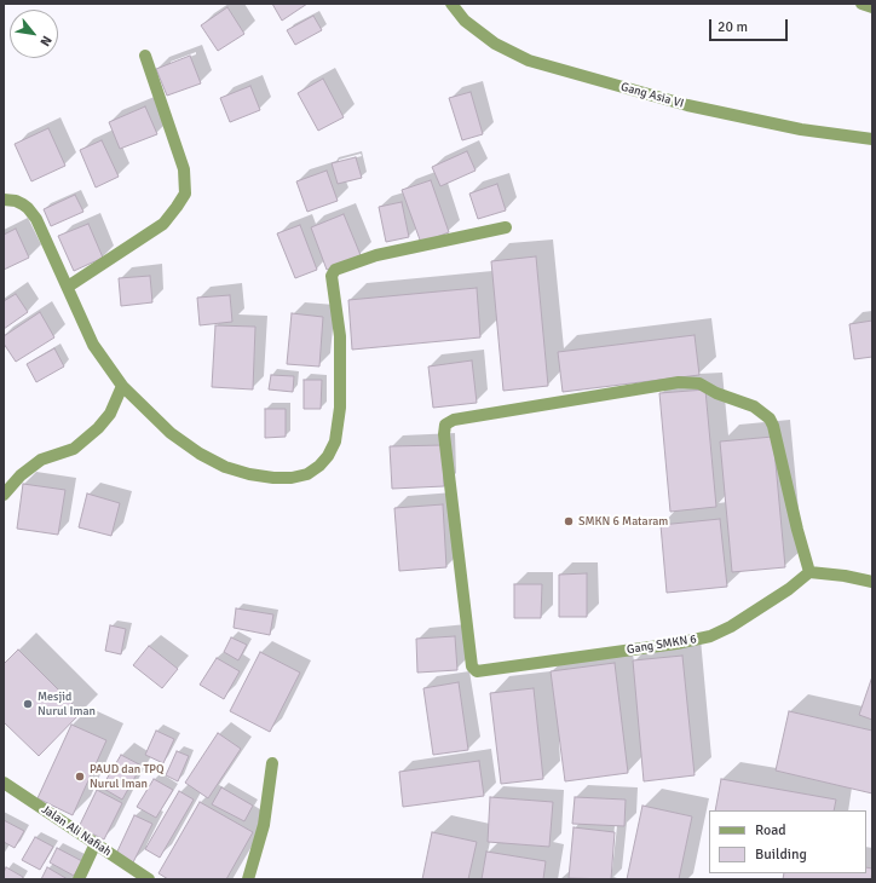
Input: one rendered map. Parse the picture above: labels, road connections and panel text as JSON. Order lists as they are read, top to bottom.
{
  "streets": {
    "street": ["Gang Asia VI", "Gang SMKN 6", "Jalan Ali Nafiah"]
  },
  "places": ["SMKN 6 Mataram", "Mesjid Nurul Iman", "PAUD dan TPQ Nurul Iman"],
  "legend": ["Road", "Building"],
  "scale_bar": "20 m",
  "north": "bottom right"
}
